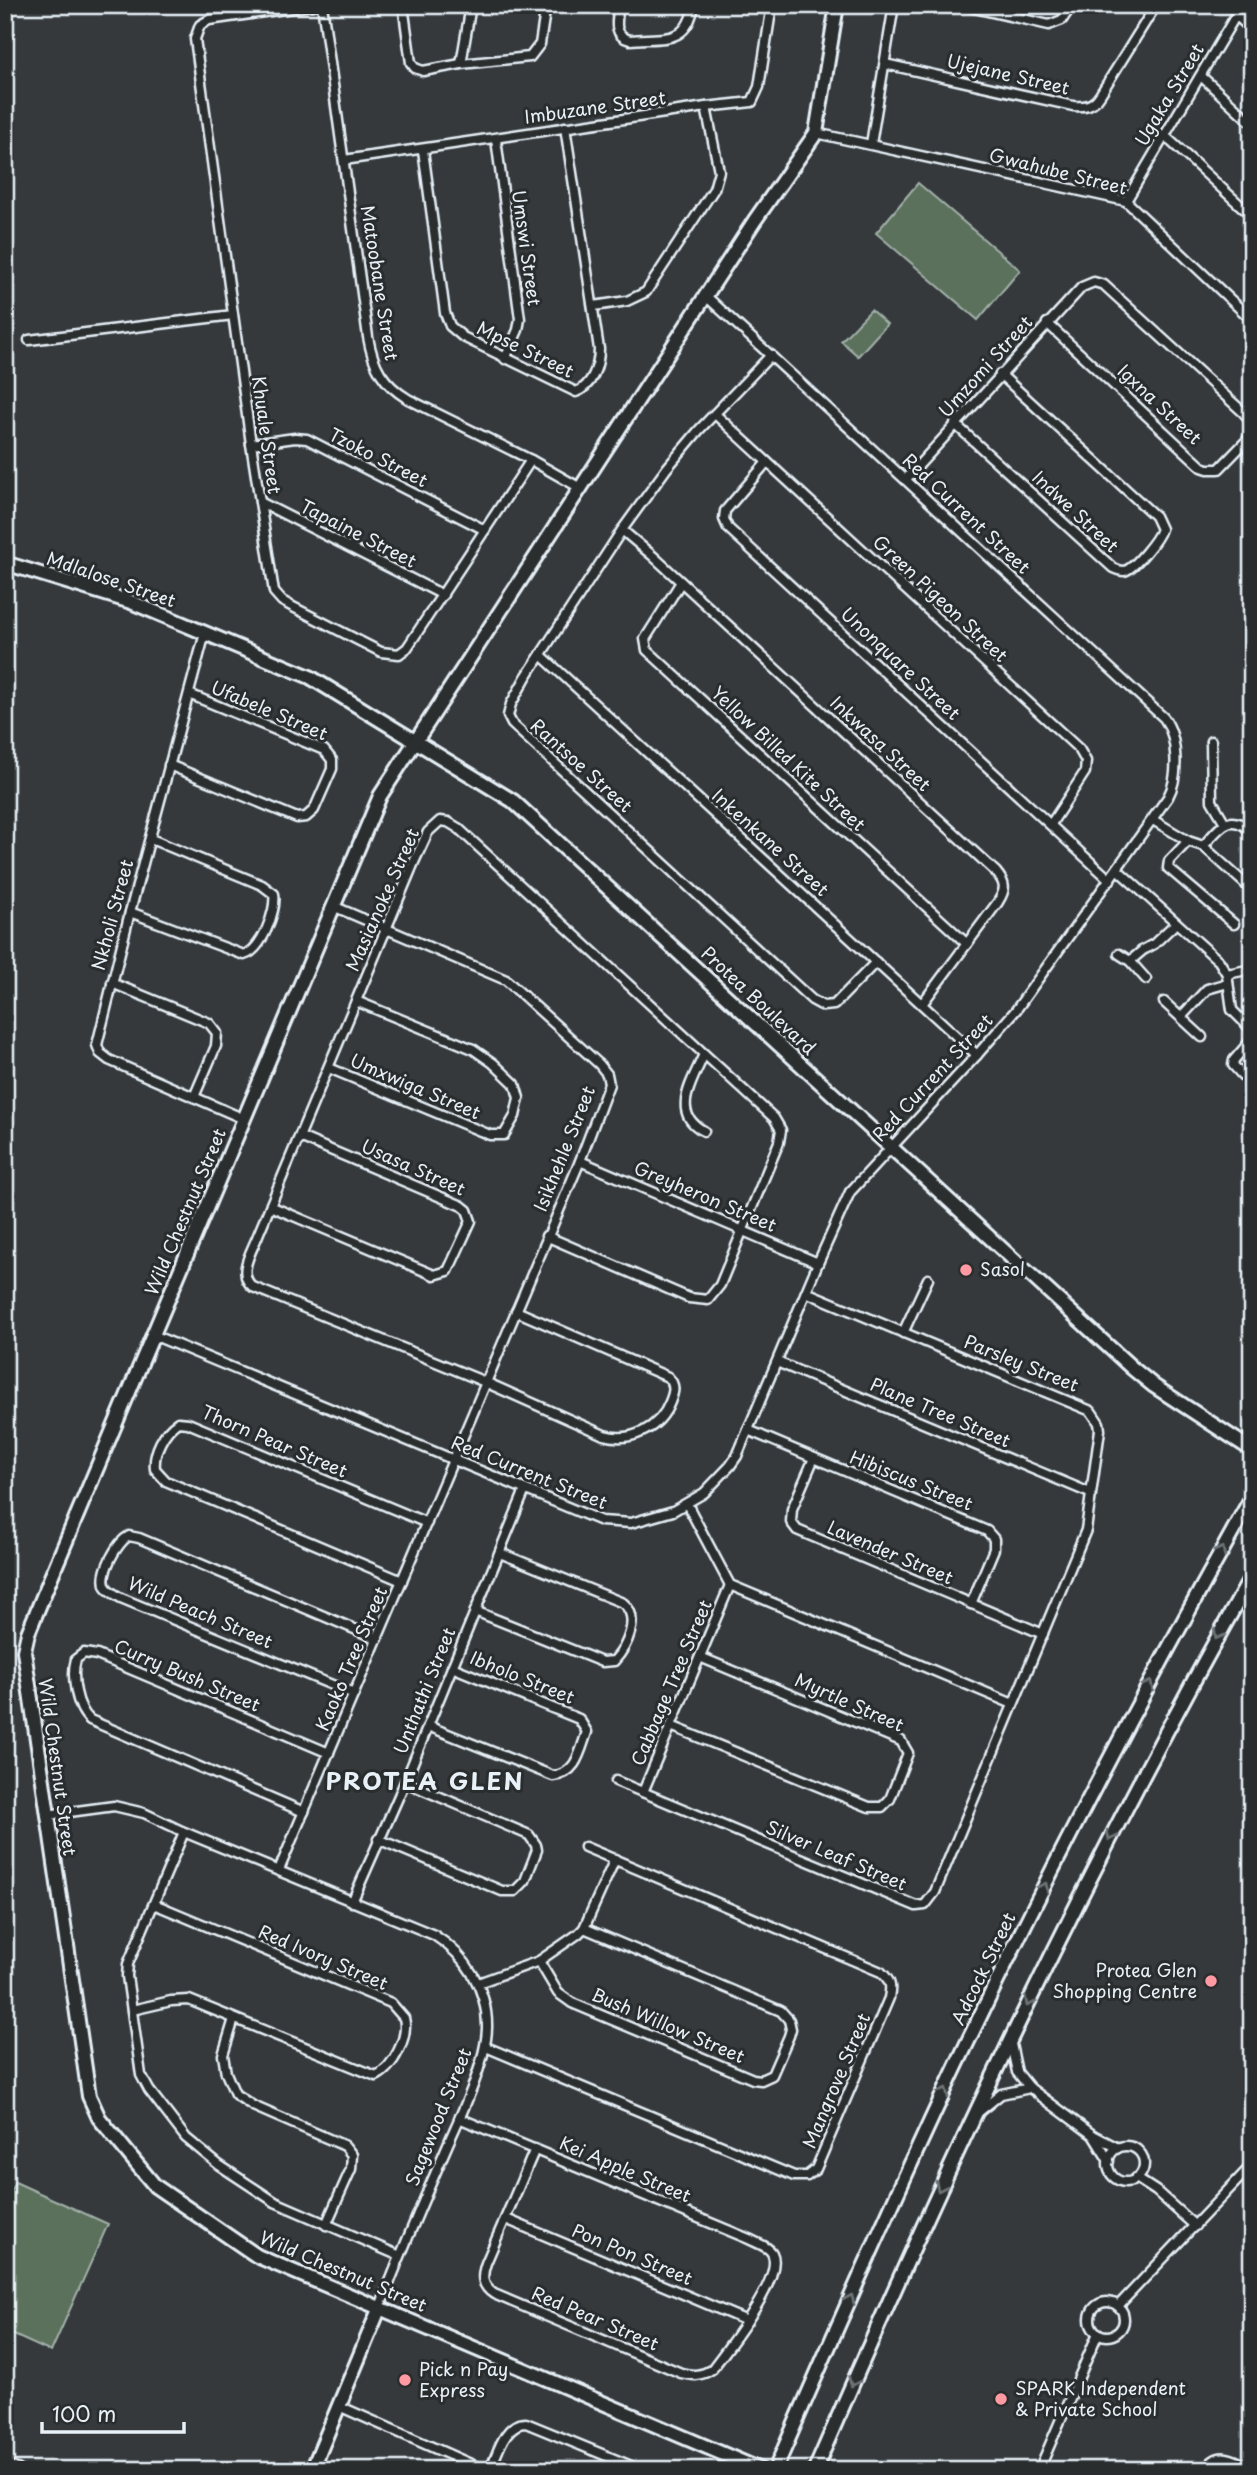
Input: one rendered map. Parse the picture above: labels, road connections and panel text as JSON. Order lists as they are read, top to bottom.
{
  "streets": {
    "street": [
      "Ujejane Street",
      "Ugaka Street",
      "Imbuzane Street",
      "Gwahube Street",
      "Umswi Street",
      "Matoobane Street",
      "Mpse Street",
      "Umzomi Street",
      "Igxna Street",
      "Khuale Street",
      "Tzoko Street",
      "Indwe Street",
      "Red Current Street",
      "Tapaine Street",
      "Mdlalose Street",
      "Green Pigeon Street",
      "Unonquare Street",
      "Ufabele Street",
      "Inkwasa Street",
      "Yellow Billed Kite Street",
      "Rantsoe Street",
      "Inkenkane Street",
      "Masianoke Street",
      "Nkholi Street",
      "Protea Boulevard",
      "Umxwiga Street",
      "Isikhehle Street",
      "Usasa Street",
      "Greyheron Street",
      "Wild Chestnut Street",
      "Parsley Street",
      "Plane Tree Street",
      "Thorn Pear Street",
      "Hibiscus Street",
      "Lavender Street",
      "Wild Peach Street",
      "Kaoko Tree Street",
      "Curry Bush Street",
      "Ibholo Street",
      "Cabbage Tree Street",
      "Unthathi Street",
      "Myrtle Street",
      "Silver Leaf Street",
      "Red Ivory Street",
      "Adcock Street",
      "Bush Willow Street",
      "Mangrove Street",
      "Sagewood Street",
      "Kei Apple Street",
      "Pon Pon Street",
      "Red Pear Street"
    ]
  },
  "crossings": [
    ["Ugaka Street", "Gwahube Street"],
    ["Imbuzane Street", "Umswi Street"],
    ["Imbuzane Street", "Matoobane Street"],
    ["Imbuzane Street", "Mpse Street"],
    ["Gwahube Street", "Wild Chestnut Street"],
    ["Umswi Street", "Mpse Street"],
    ["Matoobane Street", "Khuale Street"],
    ["Matoobane Street", "Wild Chestnut Street"],
    ["Umzomi Street", "Igxna Street"],
    ["Umzomi Street", "Indwe Street"],
    ["Umzomi Street", "Red Current Street"],
    ["Khuale Street", "Tzoko Street"],
    ["Khuale Street", "Tapaine Street"],
    ["Red Current Street", "Unonquare Street"],
    ["Red Current Street", "Rantsoe Street"],
    ["Red Current Street", "Inkenkane Street"],
    ["Red Current Street", "Protea Boulevard"],
    ["Red Current Street", "Isikhehle Street"],
    ["Red Current Street", "Greyheron Street"],
    ["Red Current Street", "Wild Chestnut Street"],
    ["Red Current Street", "Parsley Street"],
    ["Red Current Street", "Plane Tree Street"],
    ["Red Current Street", "Hibiscus Street"],
    ["Red Current Street", "Kaoko Tree Street"],
    ["Red Current Street", "Unthathi Street"],
    ["Mdlalose Street", "Nkholi Street"],
    ["Mdlalose Street", "Protea Boulevard"],
    ["Green Pigeon Street", "Unonquare Street"],
    ["Green Pigeon Street", "Rantsoe Street"],
    ["Ufabele Street", "Nkholi Street"],
    ["Inkwasa Street", "Yellow Billed Kite Street"],
    ["Inkwasa Street", "Rantsoe Street"],
    ["Inkwasa Street", "Inkenkane Street"],
    ["Rantsoe Street", "Inkenkane Street"],
    ["Masianoke Street", "Umxwiga Street"],
    ["Masianoke Street", "Isikhehle Street"],
    ["Masianoke Street", "Usasa Street"],
    ["Masianoke Street", "Greyheron Street"],
    ["Nkholi Street", "Protea Boulevard"],
    ["Nkholi Street", "Wild Chestnut Street"],
    ["Protea Boulevard", "Wild Chestnut Street"],
    ["Isikhehle Street", "Greyheron Street"],
    ["Isikhehle Street", "Wild Chestnut Street"],
    ["Isikhehle Street", "Kaoko Tree Street"],
    ["Wild Chestnut Street", "Sagewood Street"],
    ["Parsley Street", "Plane Tree Street"],
    ["Parsley Street", "Lavender Street"],
    ["Parsley Street", "Silver Leaf Street"],
    ["Thorn Pear Street", "Kaoko Tree Street"],
    ["Hibiscus Street", "Lavender Street"],
    ["Wild Peach Street", "Kaoko Tree Street"],
    ["Kaoko Tree Street", "Curry Bush Street"],
    ["Kaoko Tree Street", "Sagewood Street"],
    ["Ibholo Street", "Unthathi Street"],
    ["Cabbage Tree Street", "Myrtle Street"],
    ["Cabbage Tree Street", "Silver Leaf Street"],
    ["Unthathi Street", "Sagewood Street"],
    ["Mangrove Street", "Sagewood Street"],
    ["Sagewood Street", "Kei Apple Street"],
    ["Kei Apple Street", "Red Pear Street"],
    ["Pon Pon Street", "Red Pear Street"]
  ],
  "districts": ["PROTEA GLEN"],
  "places": [
    "Sasol",
    "Protea Glen Shopping Centre",
    "Pick n Pay Express",
    "SPARK Independent & Private School"
  ],
  "scale_bar": "100 m"
}
